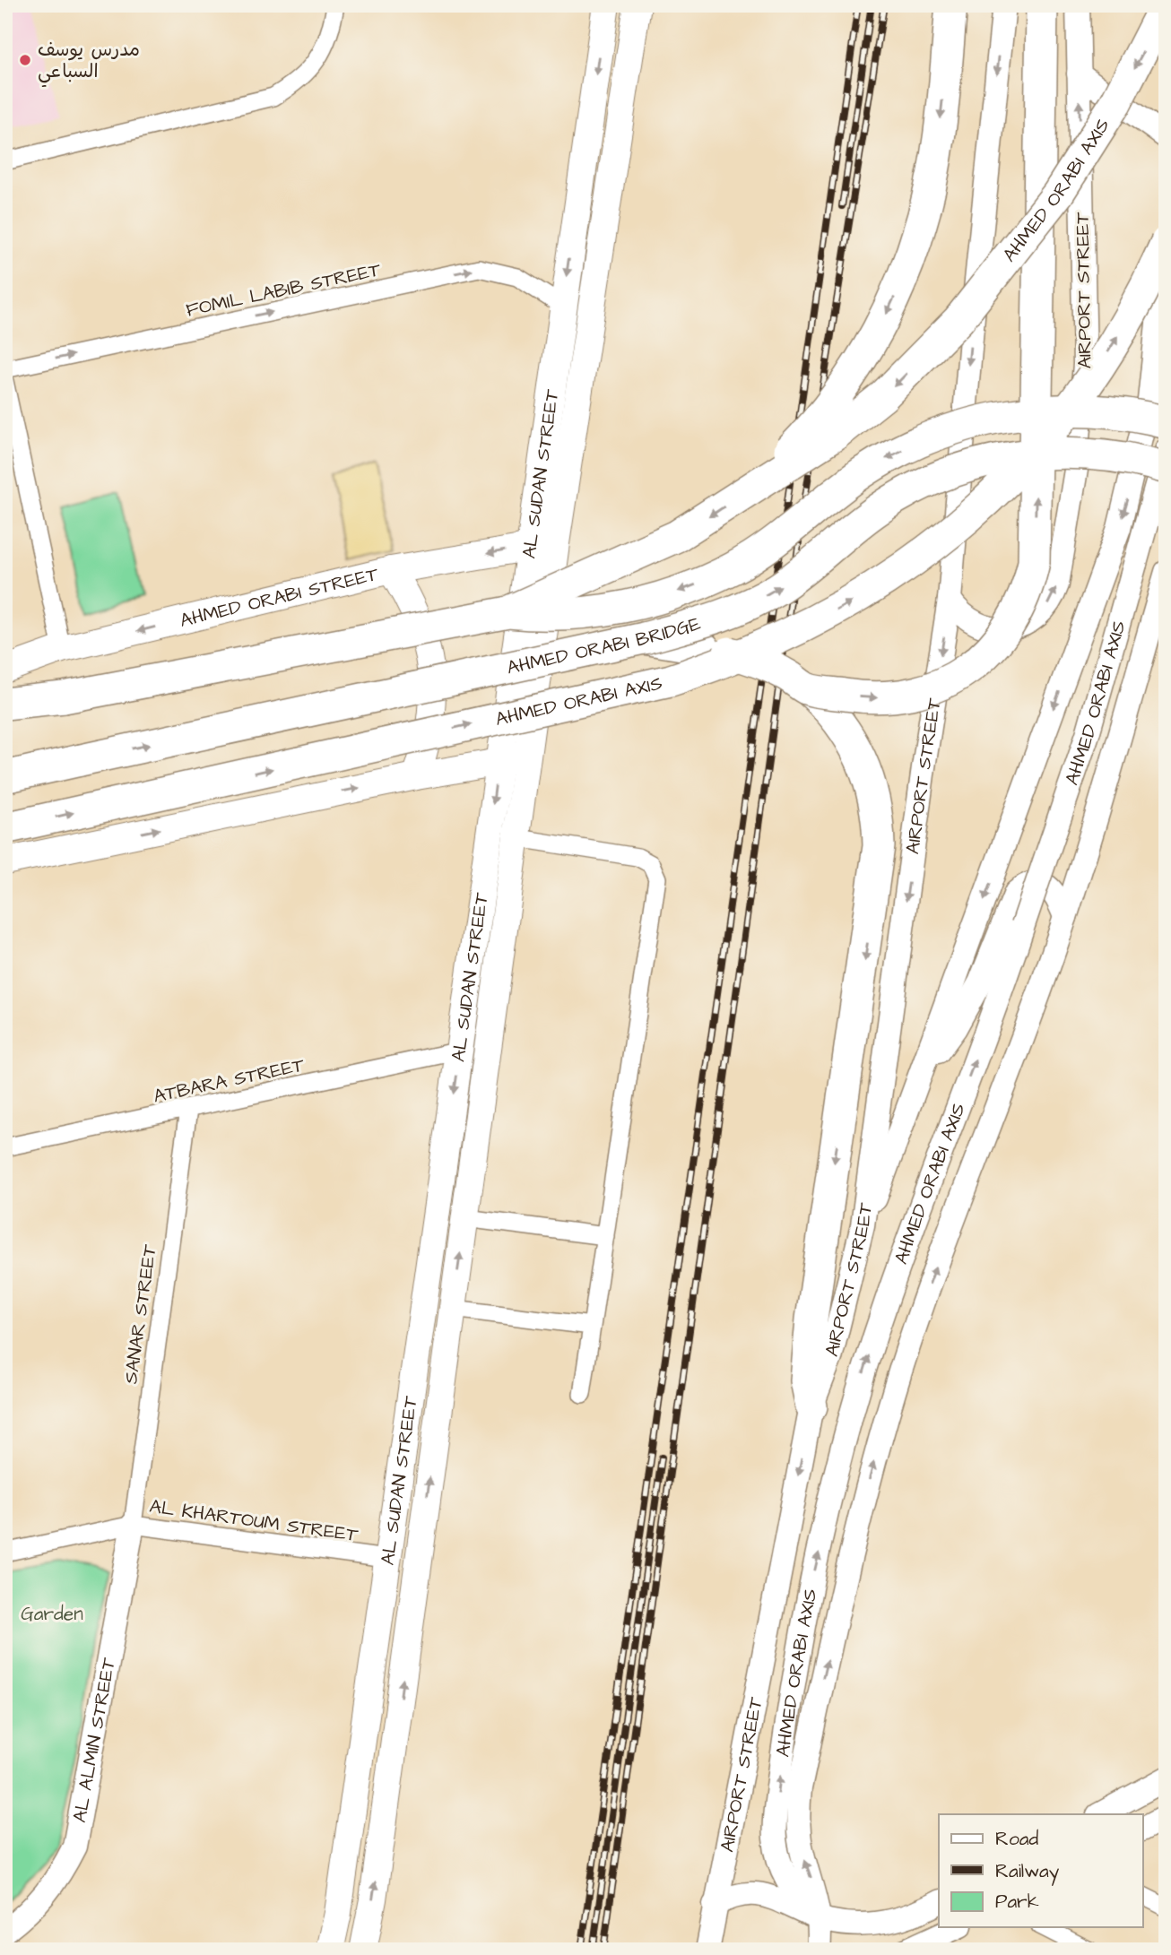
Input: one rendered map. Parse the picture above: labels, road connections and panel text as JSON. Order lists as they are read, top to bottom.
{
  "streets": {
    "highway": ["AHMED ORABI AXIS", "AHMED ORABI BRIDGE"],
    "main road": ["AL SUDAN STREET", "AHMED ORABI STREET"],
    "street": [
      "FOMIL LABIB STREET",
      "AIRPORT STREET",
      "ATBARA STREET",
      "SANAR STREET",
      "AL KHARTOUM STREET",
      "AL ALMIN STREET"
    ]
  },
  "crossings": [
    ["AHMED ORABI AXIS", "AIRPORT STREET"],
    ["AHMED ORABI AXIS", "AHMED ORABI BRIDGE"],
    ["FOMIL LABIB STREET", "AL SUDAN STREET"],
    ["AL SUDAN STREET", "AHMED ORABI STREET"],
    ["AL SUDAN STREET", "ATBARA STREET"],
    ["AL SUDAN STREET", "AL KHARTOUM STREET"],
    ["ATBARA STREET", "SANAR STREET"],
    ["SANAR STREET", "AL KHARTOUM STREET"],
    ["SANAR STREET", "AL ALMIN STREET"],
    ["AL KHARTOUM STREET", "AL ALMIN STREET"]
  ],
  "one_way": ["FOMIL LABIB STREET"],
  "parks": ["Garden"],
  "places": ["مدرس يوسف السباعي"],
  "legend": ["Road", "Railway", "Park"]
}
